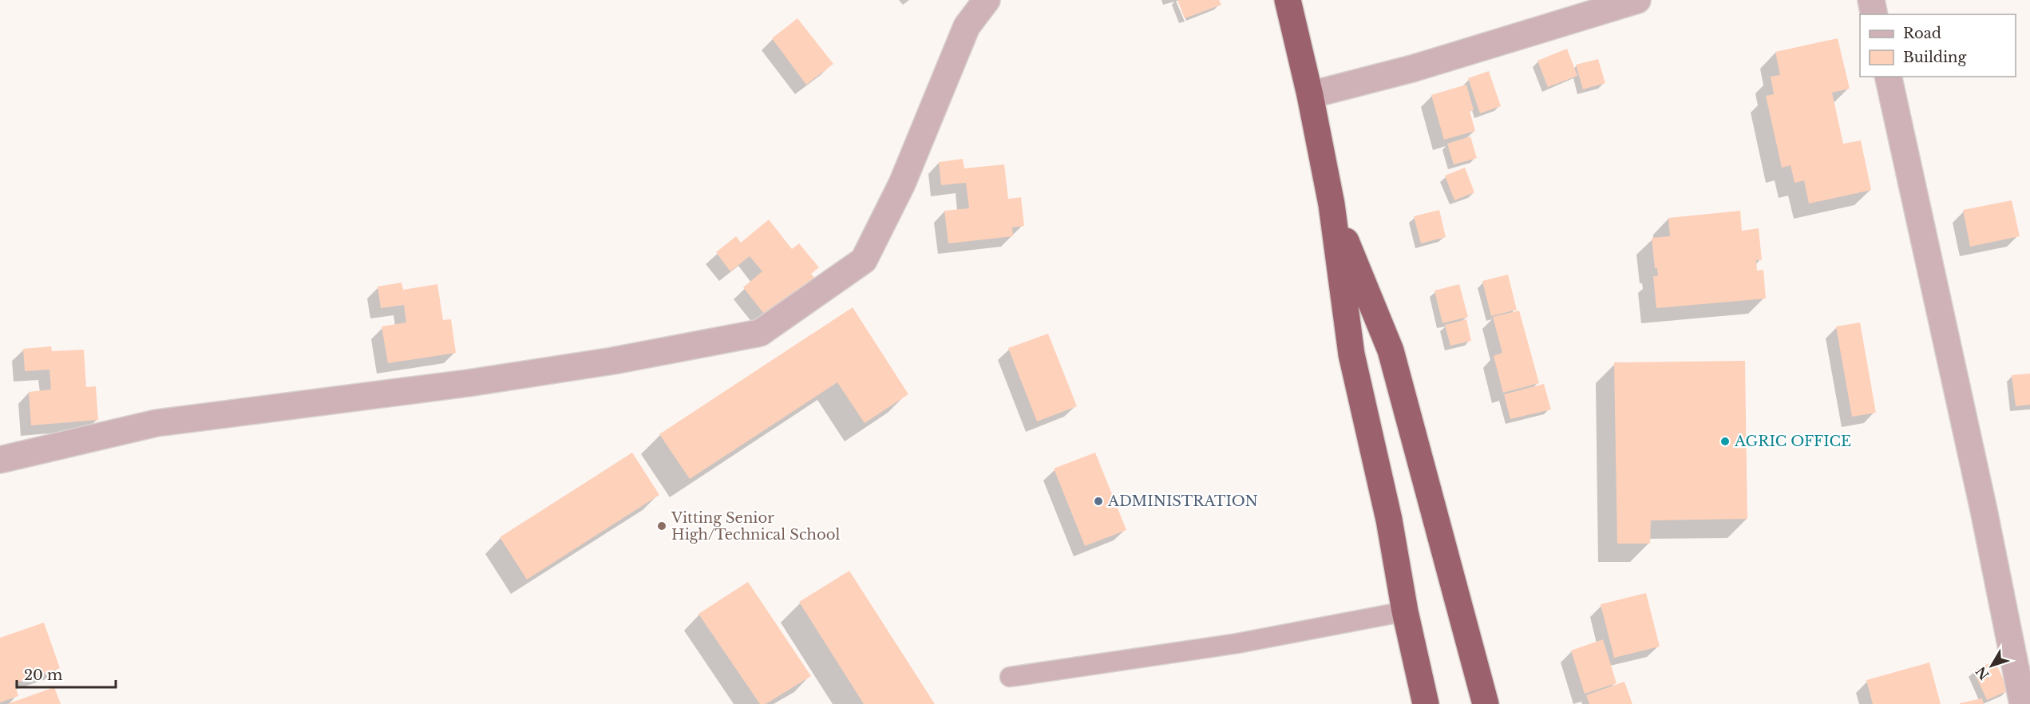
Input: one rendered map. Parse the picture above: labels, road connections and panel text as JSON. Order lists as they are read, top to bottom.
{
  "places": ["AGRIC OFFICE", "ADMINISTRATION", "Vitting Senior High/Technical School"],
  "legend": ["Road", "Building"],
  "scale_bar": "20 m",
  "north": "bottom left"
}
